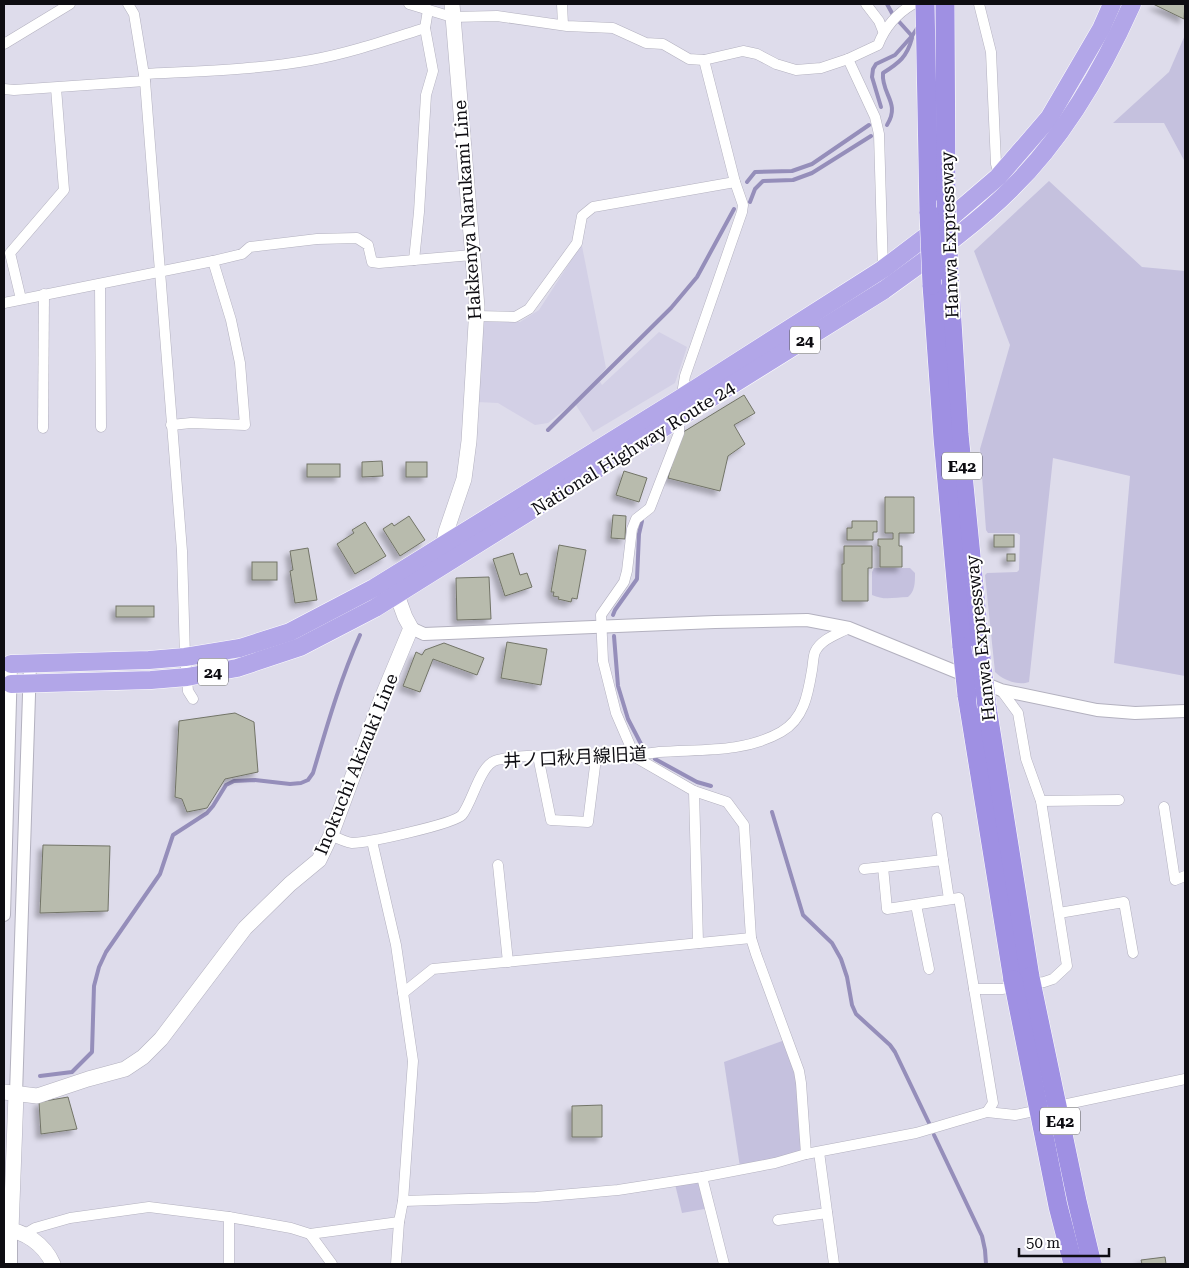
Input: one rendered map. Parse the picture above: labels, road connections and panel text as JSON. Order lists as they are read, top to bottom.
{
  "streets": {
    "highway": [
      "Hanwa Expressway",
      "24",
      "National Highway Route 24",
      "E42"
    ],
    "main road": ["Hakkenya Narukami Line", "Inokuchi Akizuki Line"],
    "street": ["井ノ口秋月線旧道"]
  },
  "crossings": [
    ["Hakkenya Narukami Line", "National Highway Route 24"],
    ["井ノ口秋月線旧道", "Inokuchi Akizuki Line"]
  ],
  "scale_bar": "50 m"
}
